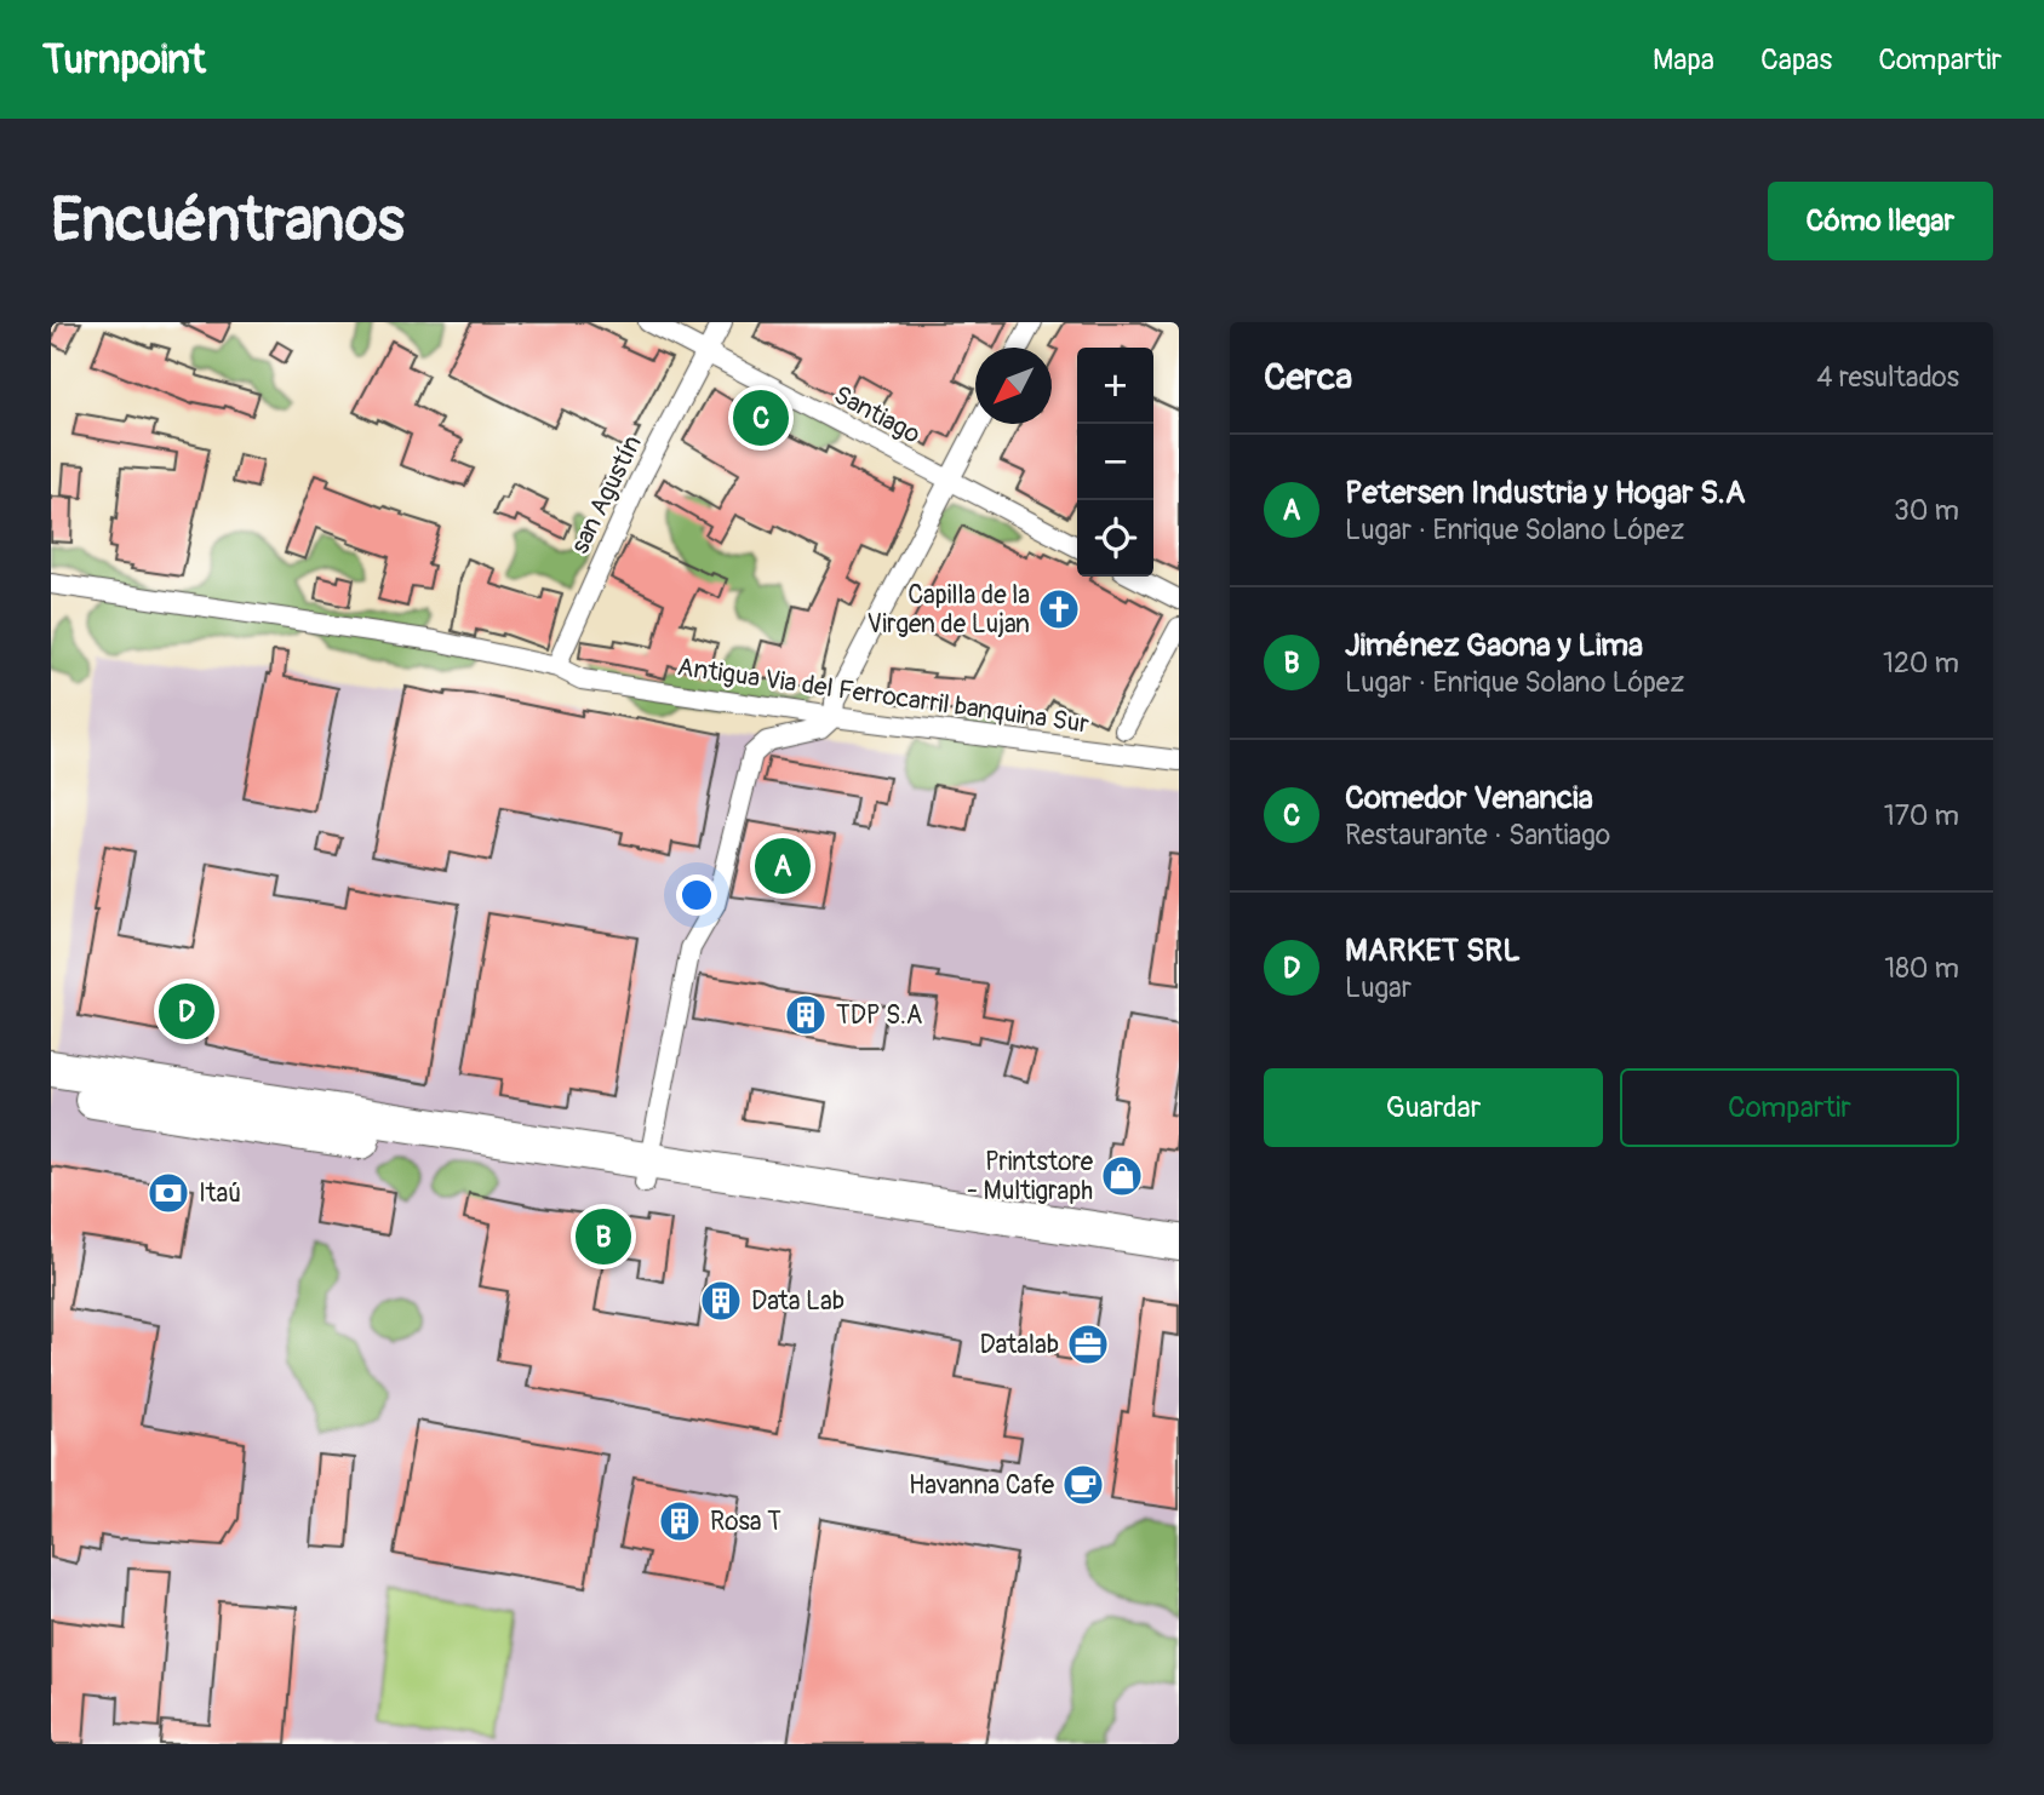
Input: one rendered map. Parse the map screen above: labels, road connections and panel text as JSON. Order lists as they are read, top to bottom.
{
  "streets": {
    "street": ["Santiago", "san Agustín", "Antigua Via del Ferrocarril banquina Sur"]
  },
  "crossings": [
    ["Santiago", "san Agustín"],
    ["san Agustín", "Antigua Via del Ferrocarril banquina Sur"]
  ],
  "places": {
    "church": ["Capilla de la Virgen de Lujan"],
    "building": ["TDP S.A", "Data Lab", "Rosa T"],
    "shop": ["Printstore - Multigraph"],
    "bank": ["Itaú"],
    "office": ["Datalab"],
    "cafe": ["Havanna Cafe"]
  },
  "north": "bottom left",
  "page": {
    "header": "Turnpoint",
    "nav": ["Mapa", "Capas", "Compartir"],
    "buttons": [
      "Cómo llegar",
      ["Guardar", "Compartir"]
    ],
    "title": "Encuéntranos",
    "heading": ["Cerca", "4 resultados"],
    "map_buttons": ["+", "−"],
    "pins": [
      "C",
      "A",
      "D",
      "B"
    ],
    "list": [
      {
        "mark": "A",
        "name": "Petersen Industria y Hogar S.A",
        "note": "Lugar · Enrique Solano López",
        "value": "30 m"
      },
      {
        "mark": "B",
        "name": "Jiménez Gaona y Lima",
        "note": "Lugar · Enrique Solano López",
        "value": "120 m"
      },
      {
        "mark": "C",
        "name": "Comedor Venancia",
        "note": "Restaurante · Santiago",
        "value": "170 m"
      },
      {
        "mark": "D",
        "name": "MARKET SRL",
        "note": "Lugar",
        "value": "180 m"
      }
    ]
  }
}
